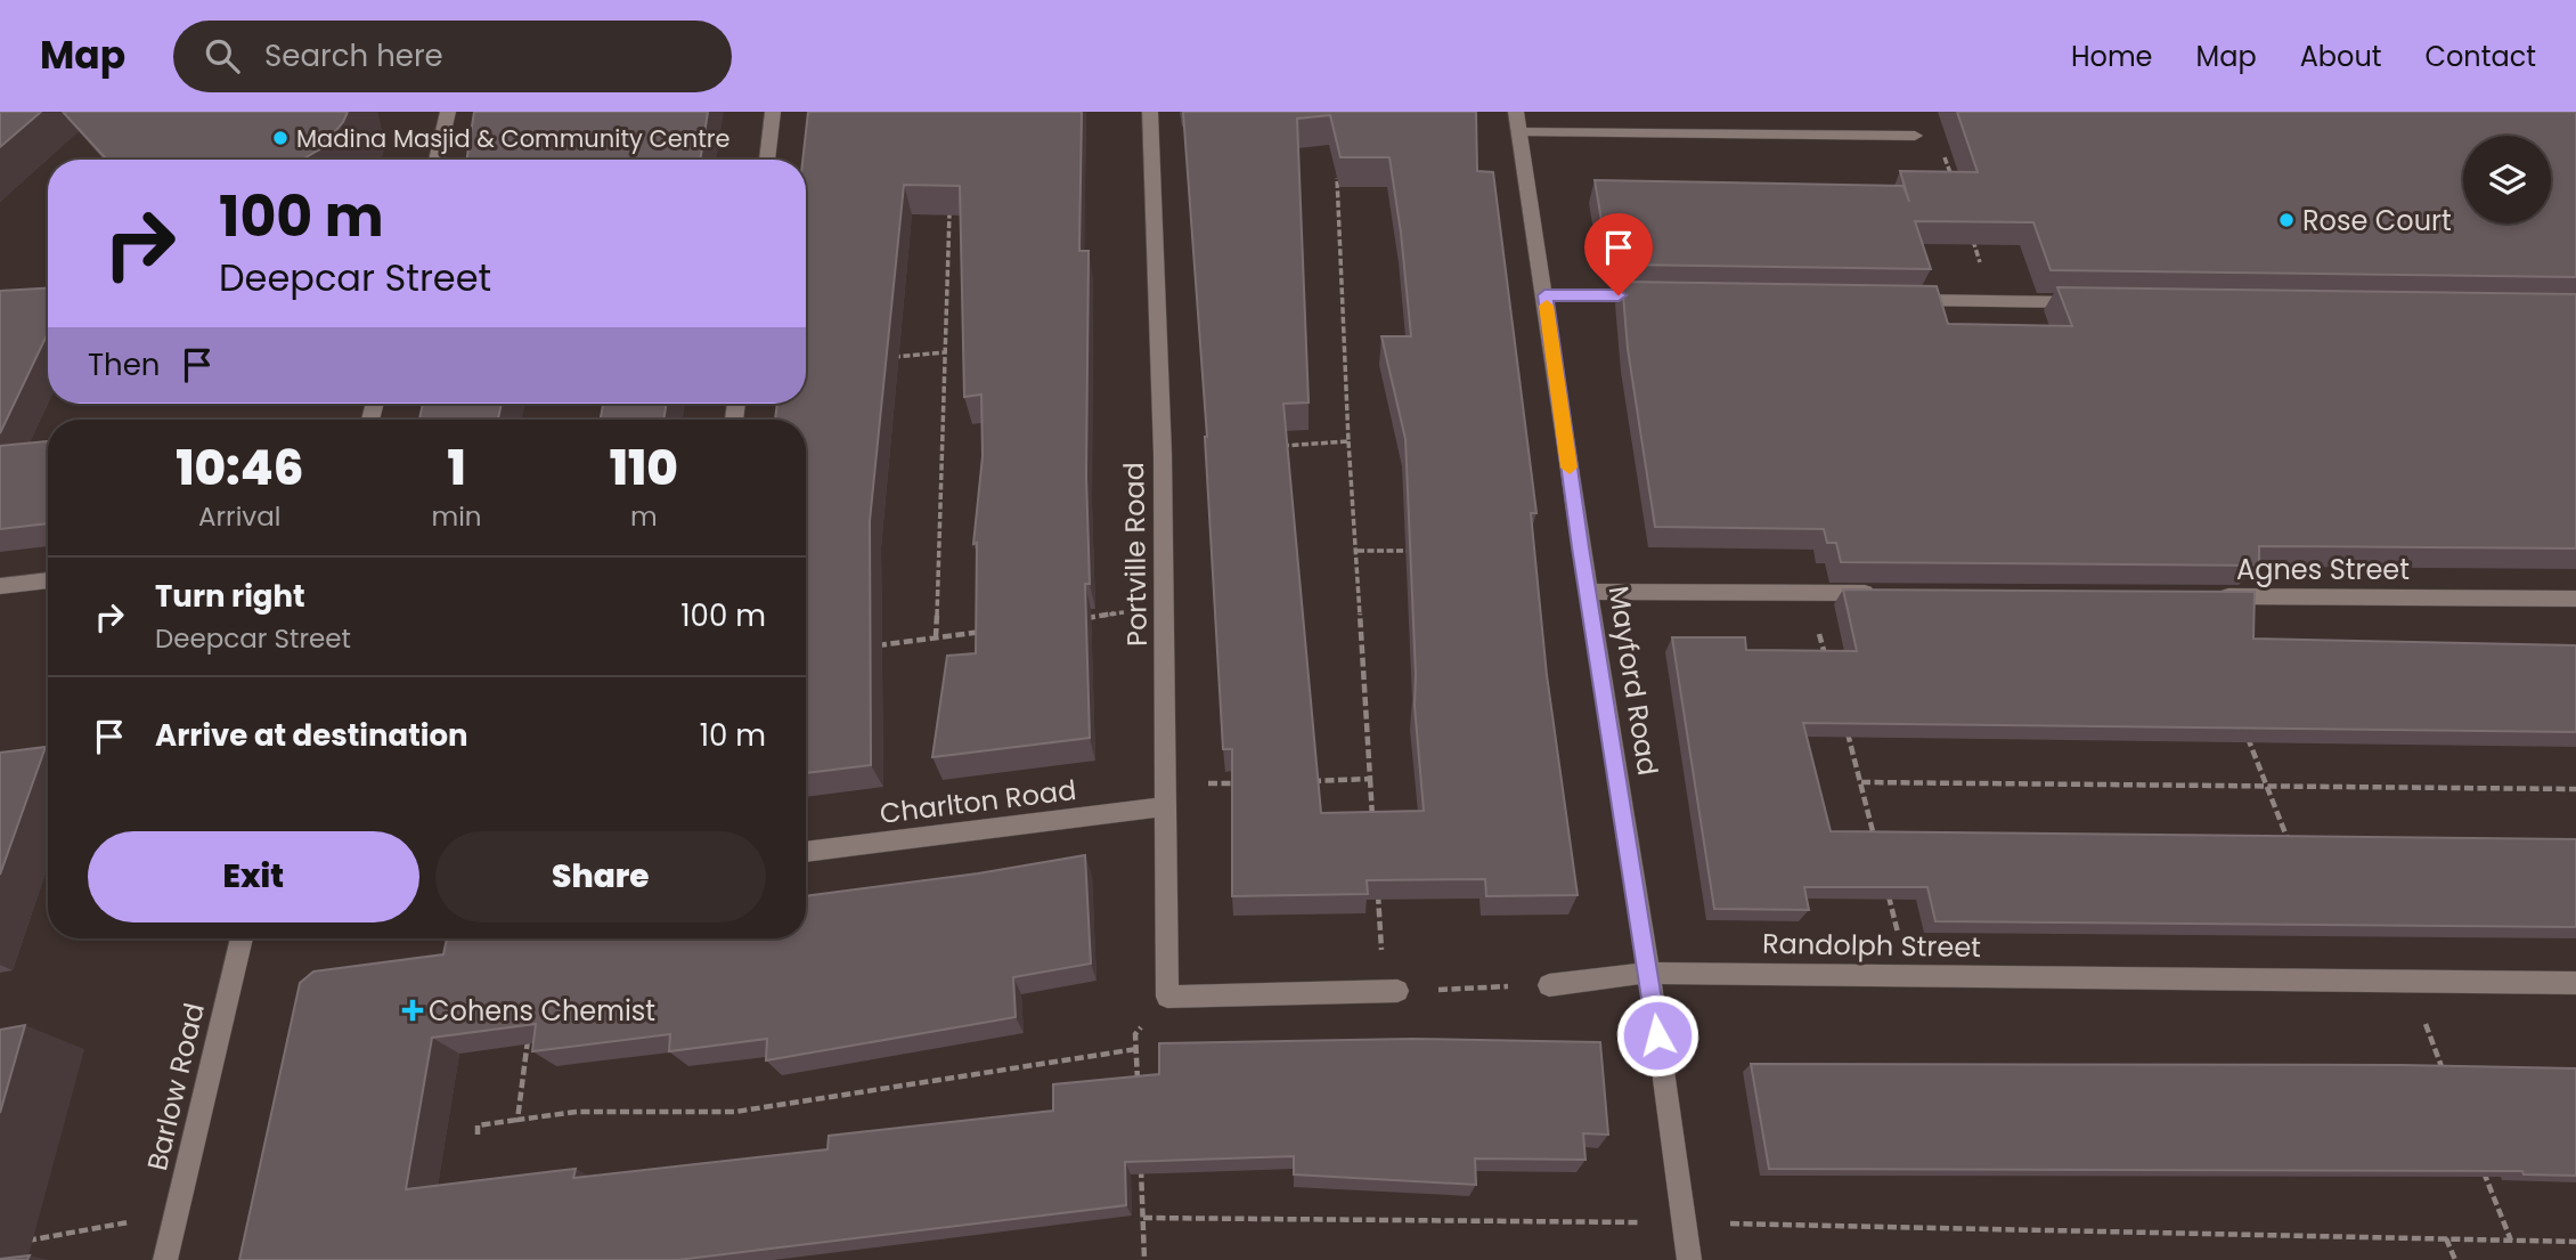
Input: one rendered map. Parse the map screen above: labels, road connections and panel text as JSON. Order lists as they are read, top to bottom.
{
  "streets": {
    "street": [
      "Portville Road",
      "Agnes Street",
      "Mayford Road",
      "Charlton Road",
      "Randolph Street",
      "Barlow Road"
    ]
  },
  "crossings": [
    ["Portville Road", "Charlton Road"],
    ["Mayford Road", "Randolph Street"]
  ],
  "places": {
    "other": ["Madina Masjid & Community Centre", "Rose Court"],
    "health": ["Cohens Chemist"]
  },
  "page": {
    "header": "Map",
    "search": "Search here",
    "nav": [
      "Home",
      "Map",
      "About",
      "Contact"
    ],
    "turn": ["100 m", "Deepcar Street"],
    "then": "Then",
    "eta": [
      "10:46",
      "Arrival",
      "1",
      "min",
      "110",
      "m"
    ],
    "list": [
      {
        "name": "Turn right",
        "note": "Deepcar Street",
        "value": "100 m"
      },
      {
        "name": "Arrive at destination",
        "value": "10 m"
      }
    ],
    "buttons": ["Exit", "Share"]
  }
}
